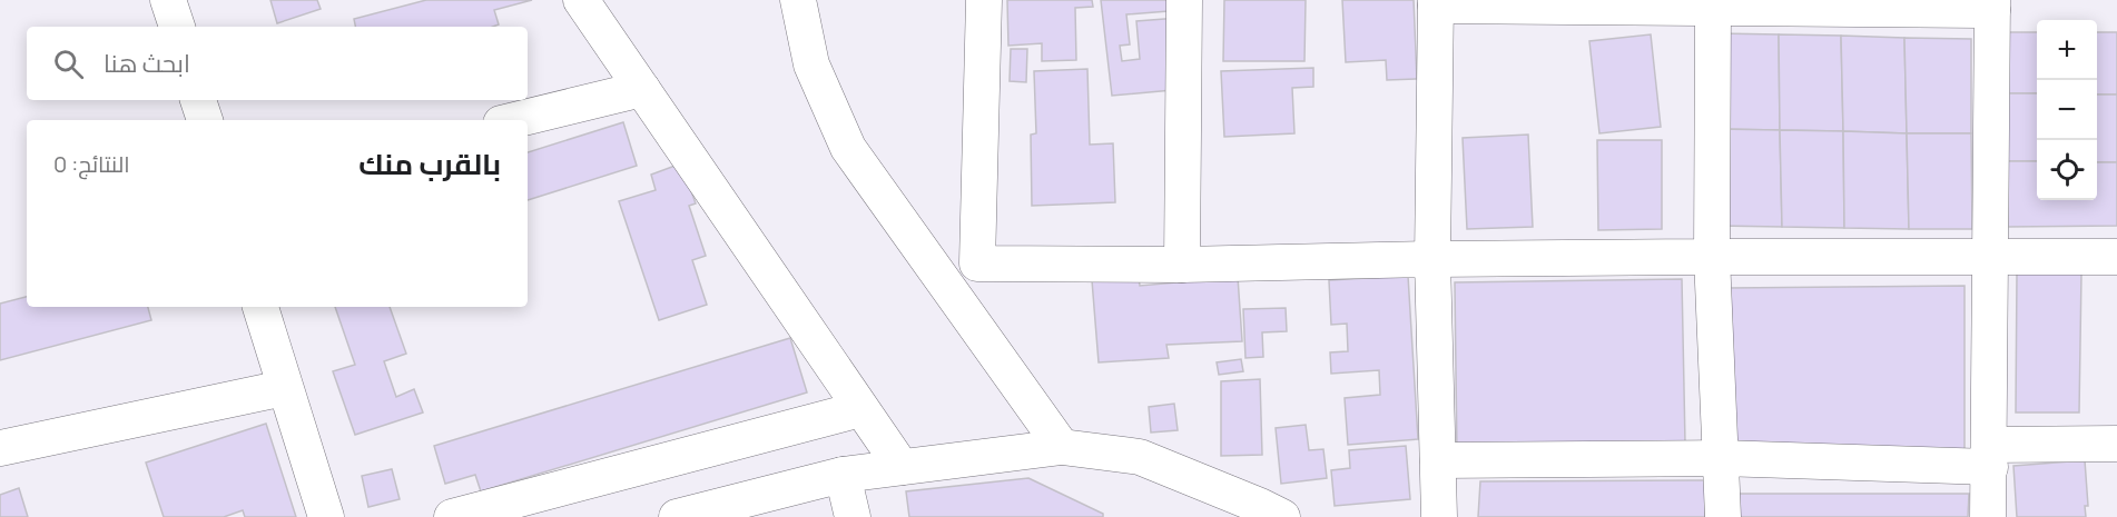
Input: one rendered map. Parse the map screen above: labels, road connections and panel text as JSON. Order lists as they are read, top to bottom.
{
  "page": {
    "map_buttons": ["+", "−"],
    "search": "ابحث هنا",
    "heading": ["بالقرب منك", "النتائج: 0"]
  }
}
